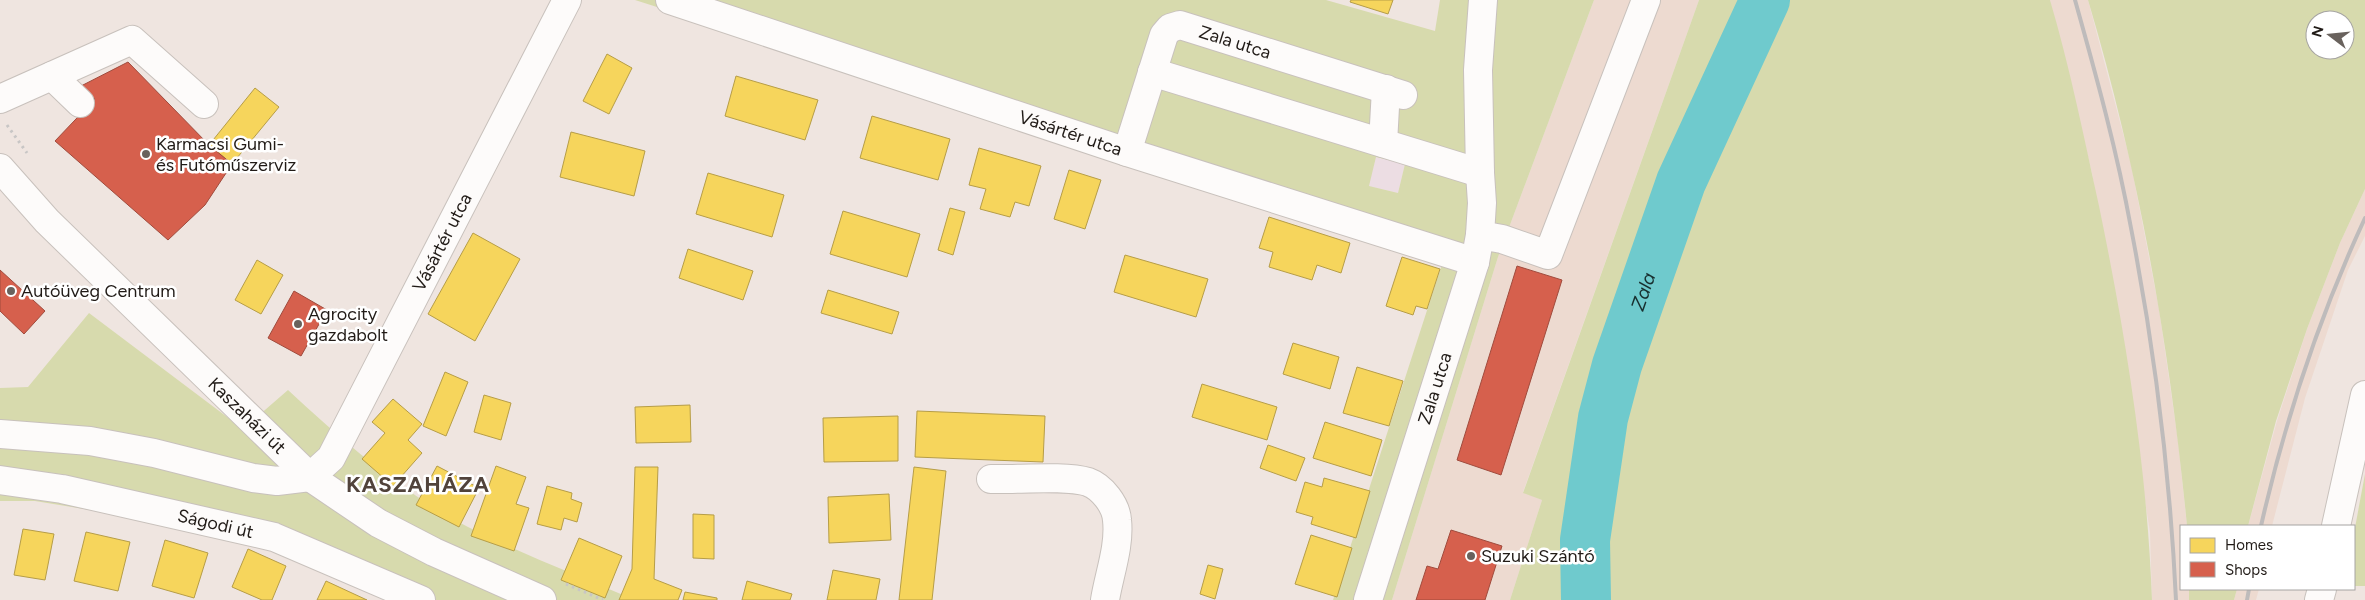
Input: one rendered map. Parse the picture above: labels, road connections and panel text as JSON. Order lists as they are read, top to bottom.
{
  "streets": {
    "street": [
      "Zala utca",
      "Vásártér utca",
      "Kaszaházi út",
      "Ságodi út"
    ]
  },
  "crossings": [
    ["Zala utca", "Vásártér utca"],
    ["Vásártér utca", "Kaszaházi út"]
  ],
  "districts": ["KASZAHÁZA"],
  "water": ["Zala"],
  "places": [
    "Karmacsi Gumi- és Futóműszerviz",
    "Autóüveg Centrum",
    "Agrocity gazdabolt",
    "Suzuki Szántó"
  ],
  "legend": ["Homes", "Shops"],
  "north": "left"
}
